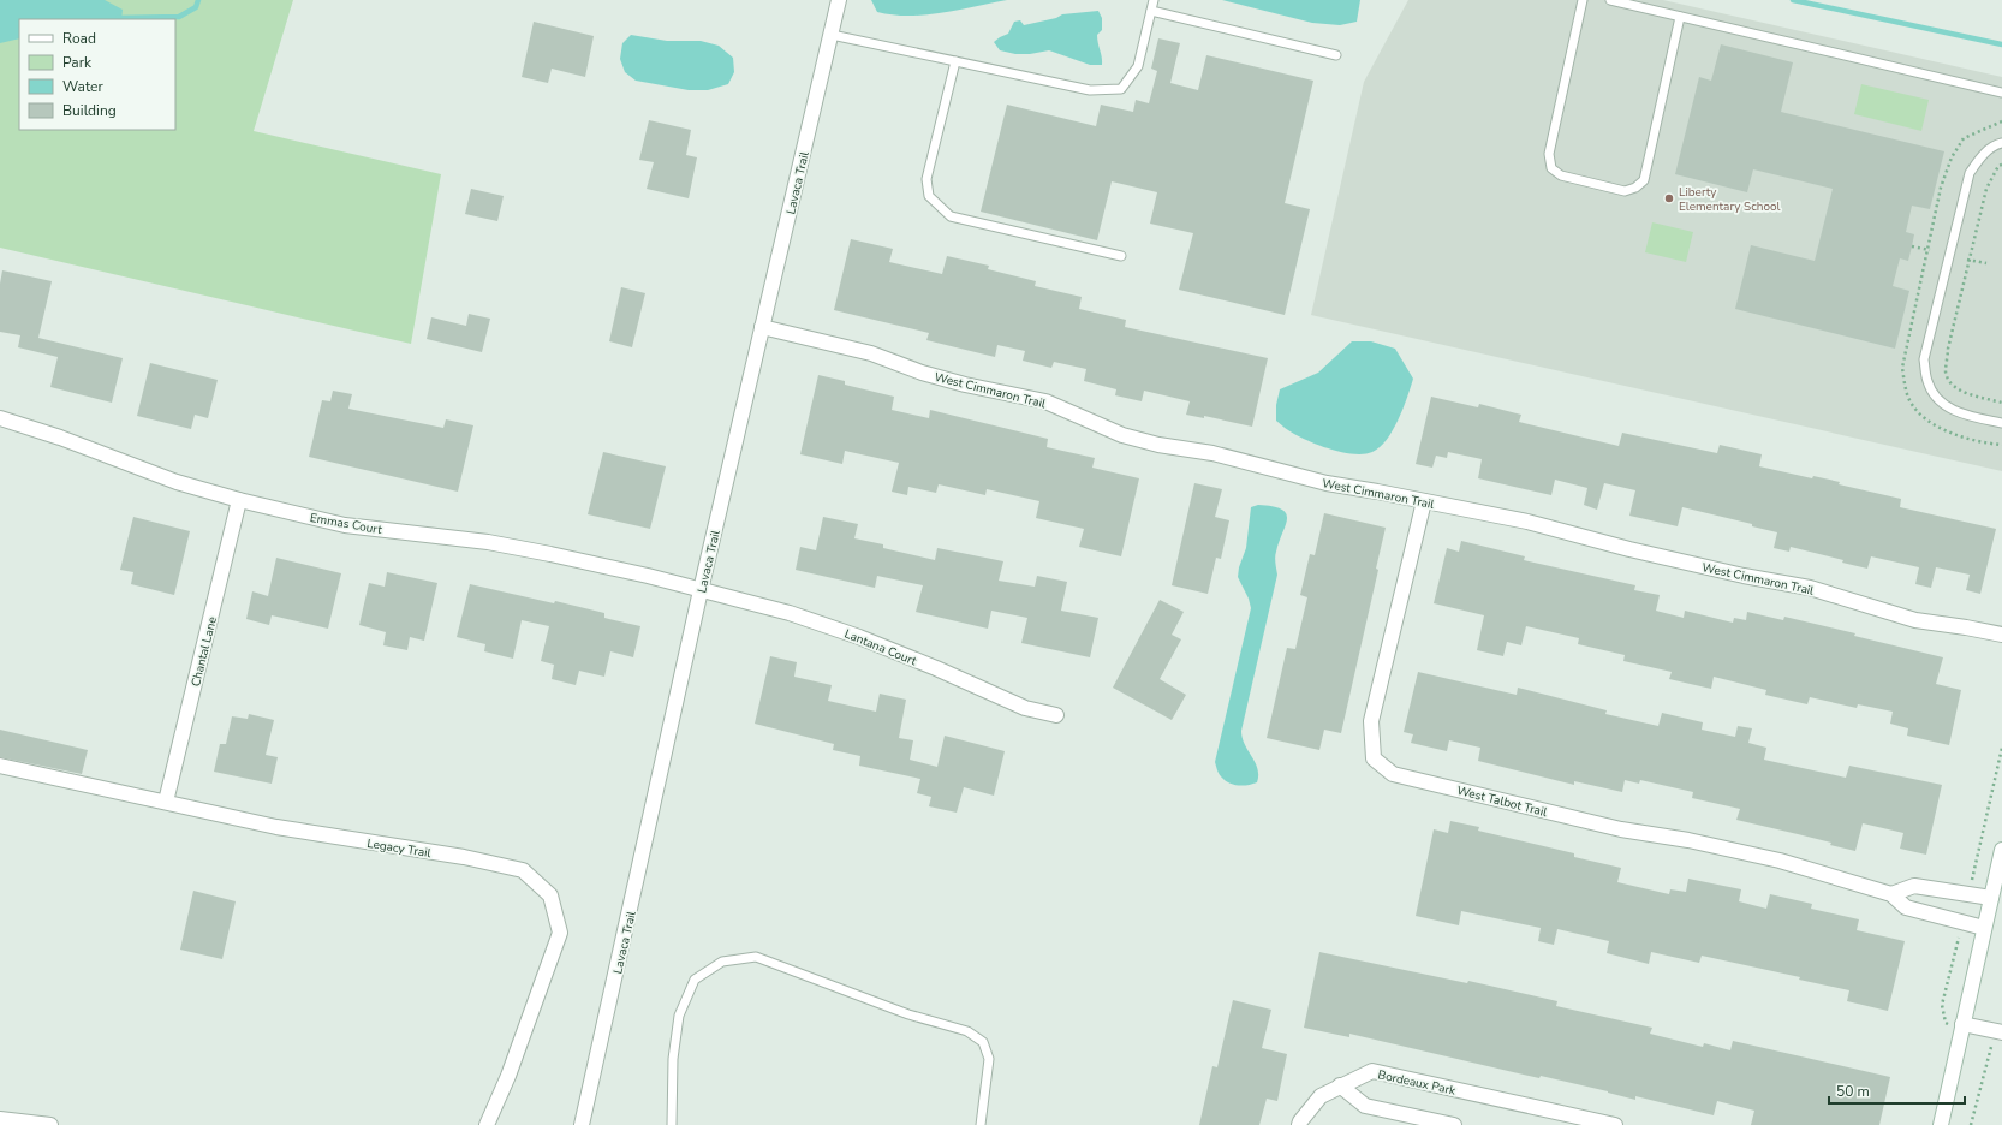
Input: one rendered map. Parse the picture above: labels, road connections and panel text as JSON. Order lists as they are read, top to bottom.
{
  "streets": {
    "street": [
      "Lavaca Trail",
      "West Cimmaron Trail",
      "Emmas Court",
      "Lantana Court",
      "Chantal Lane",
      "West Talbot Trail",
      "Legacy Trail",
      "Bordeaux Park"
    ]
  },
  "crossings": [
    ["Lavaca Trail", "West Cimmaron Trail"],
    ["Lavaca Trail", "Emmas Court"],
    ["Lavaca Trail", "Lantana Court"],
    ["West Cimmaron Trail", "West Talbot Trail"],
    ["Emmas Court", "Lantana Court"],
    ["Emmas Court", "Chantal Lane"],
    ["Chantal Lane", "Legacy Trail"]
  ],
  "places": ["Liberty Elementary School"],
  "legend": [
    "Road",
    "Park",
    "Water",
    "Building"
  ],
  "scale_bar": "50 m"
}
